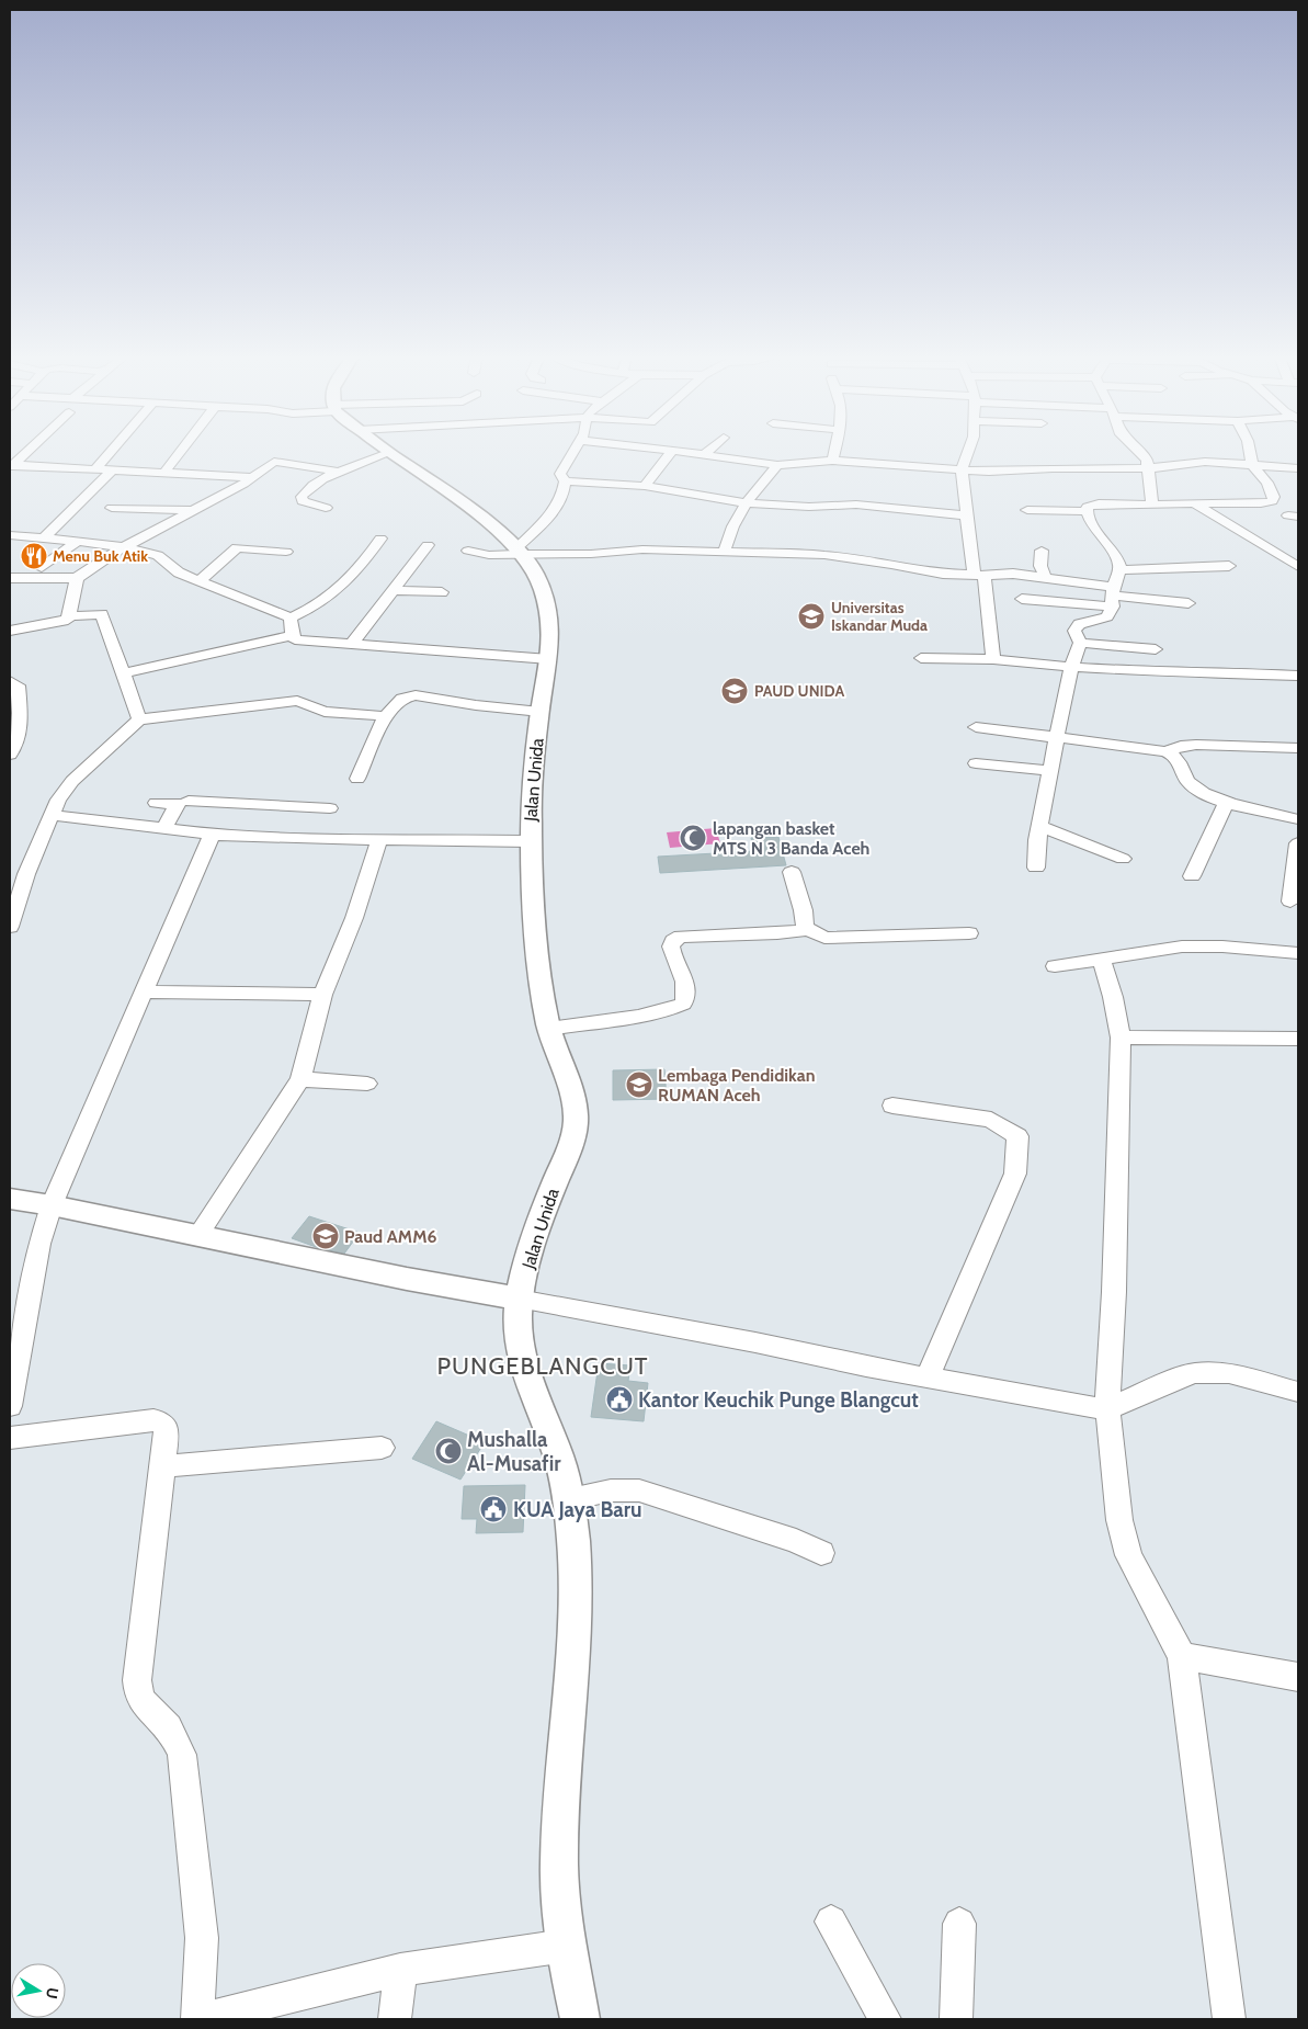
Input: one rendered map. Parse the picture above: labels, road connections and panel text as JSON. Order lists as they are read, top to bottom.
{
  "streets": {
    "street": ["Jalan Unida"]
  },
  "districts": ["PUNGEBLANGCUT"],
  "places": {
    "restaurant": ["Menu Buk Atik"],
    "school or university": [
      "Universitas Iskandar Muda",
      "PAUD UNIDA",
      "Lembaga Pendidikan RUMAN Aceh",
      "Paud AMM6"
    ],
    "mosque": ["lapangan basket MTS N 3 Banda Aceh", "Mushalla Al-Musafir"],
    "public building": ["Kantor Keuchik Punge Blangcut", "KUA Jaya Baru"]
  },
  "north": "right"
}
